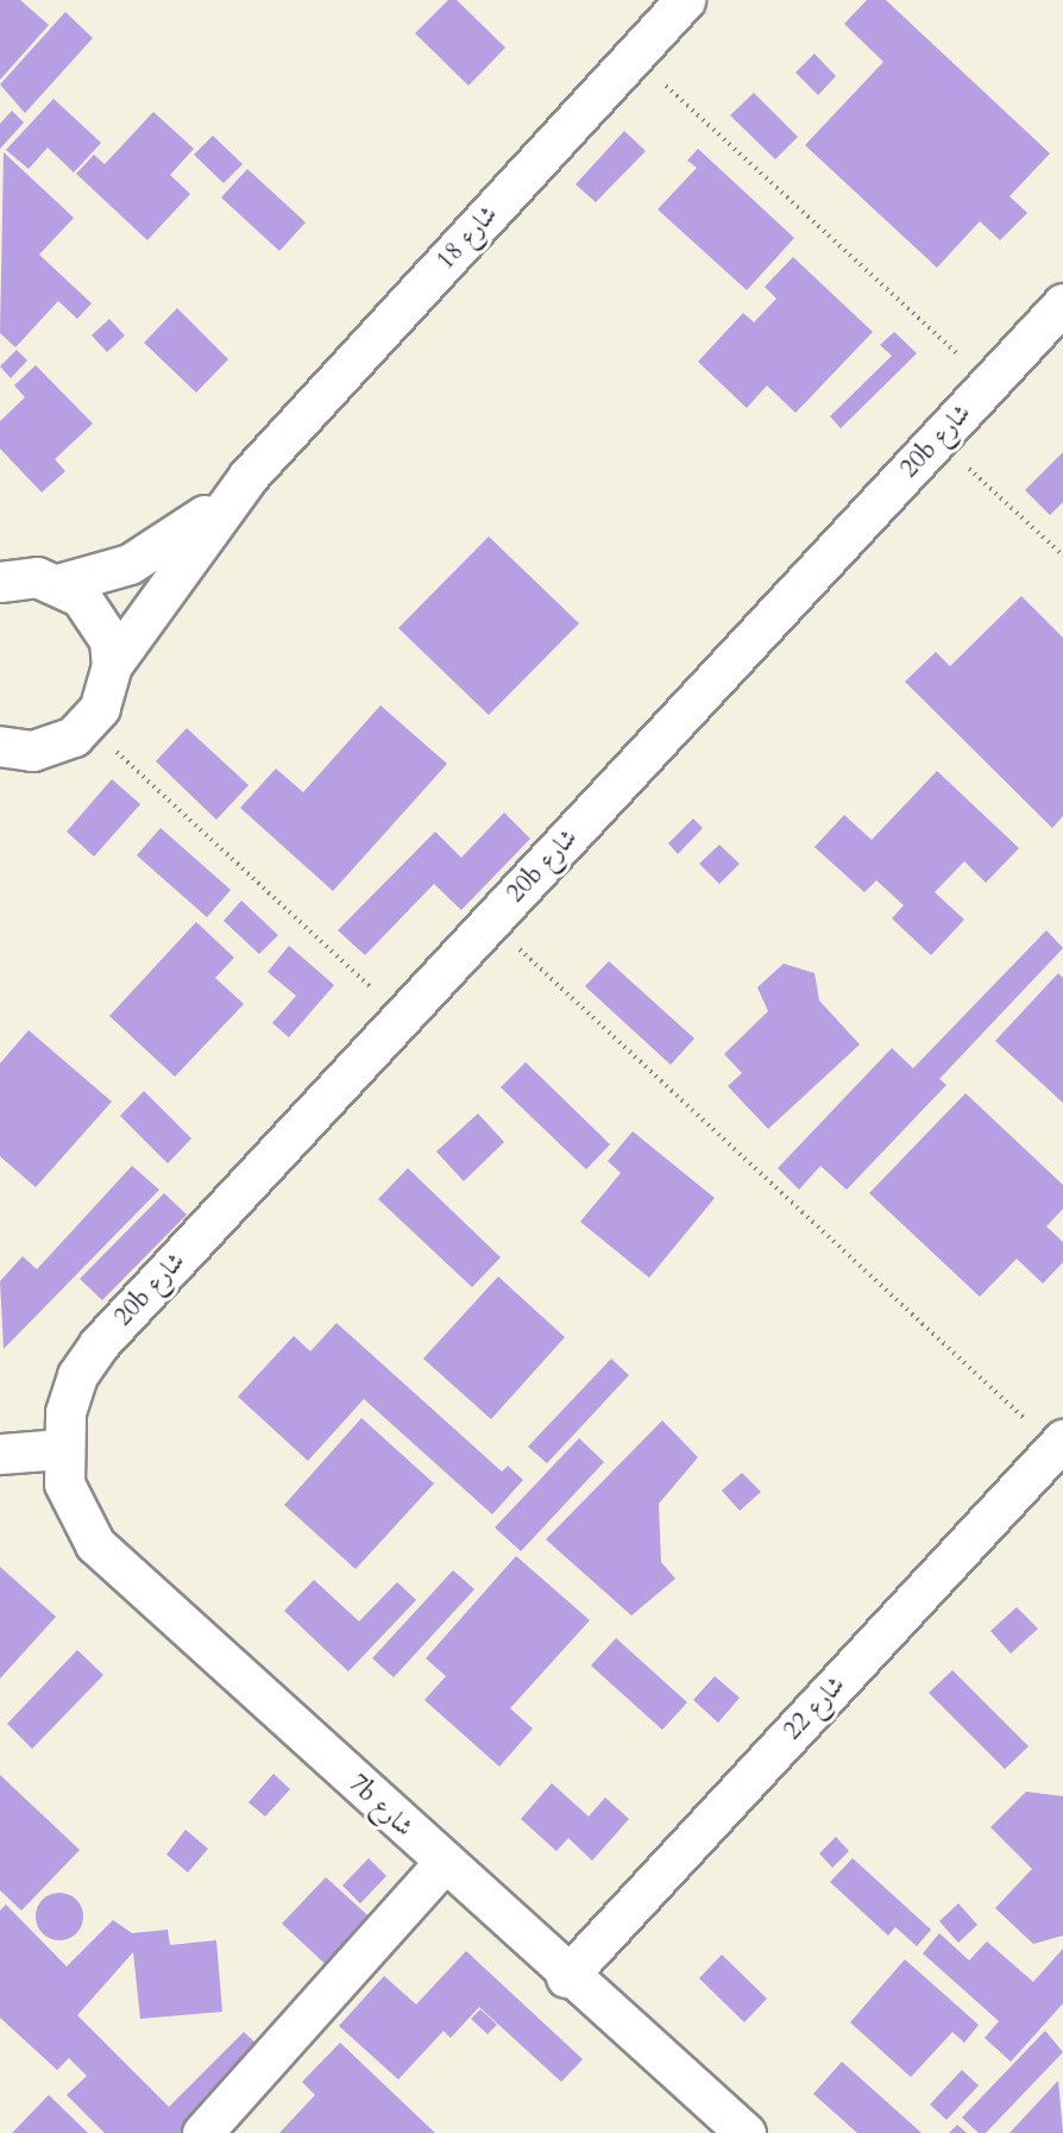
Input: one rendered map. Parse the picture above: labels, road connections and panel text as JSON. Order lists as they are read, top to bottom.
{
  "streets": {
    "street": [
      "شارع 18",
      "20b شارع",
      "شارع 22",
      "7b شارع"
    ]
  },
  "crossings": [
    ["20b شارع", "7b شارع"],
    ["شارع 22", "7b شارع"]
  ]
}
